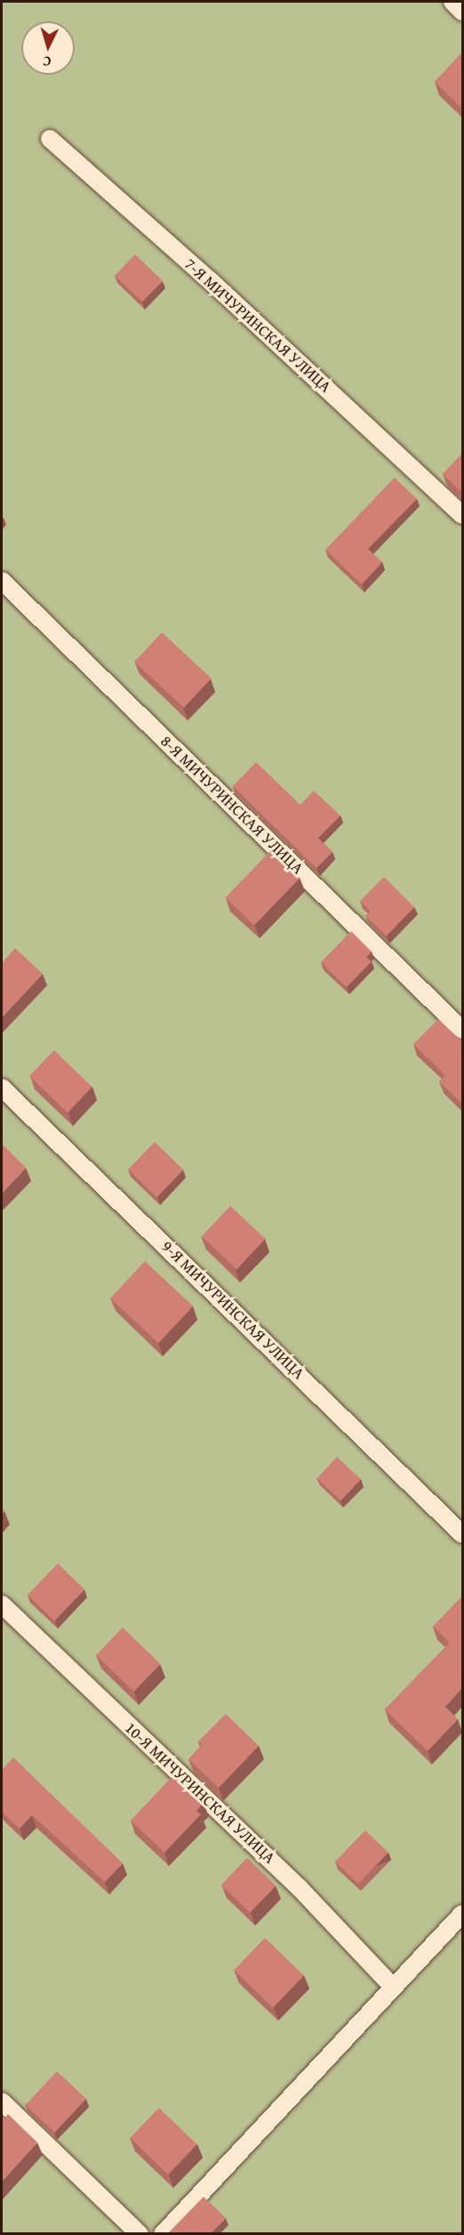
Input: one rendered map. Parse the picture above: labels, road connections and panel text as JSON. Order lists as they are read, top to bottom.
{
  "streets": {
    "lane": [
      "7-Я МИЧУРИНСКАЯ УЛИЦА",
      "8-Я МИЧУРИНСКАЯ УЛИЦА",
      "9-Я МИЧУРИНСКАЯ УЛИЦА",
      "10-Я МИЧУРИНСКАЯ УЛИЦА"
    ]
  },
  "north": "bottom"
}
